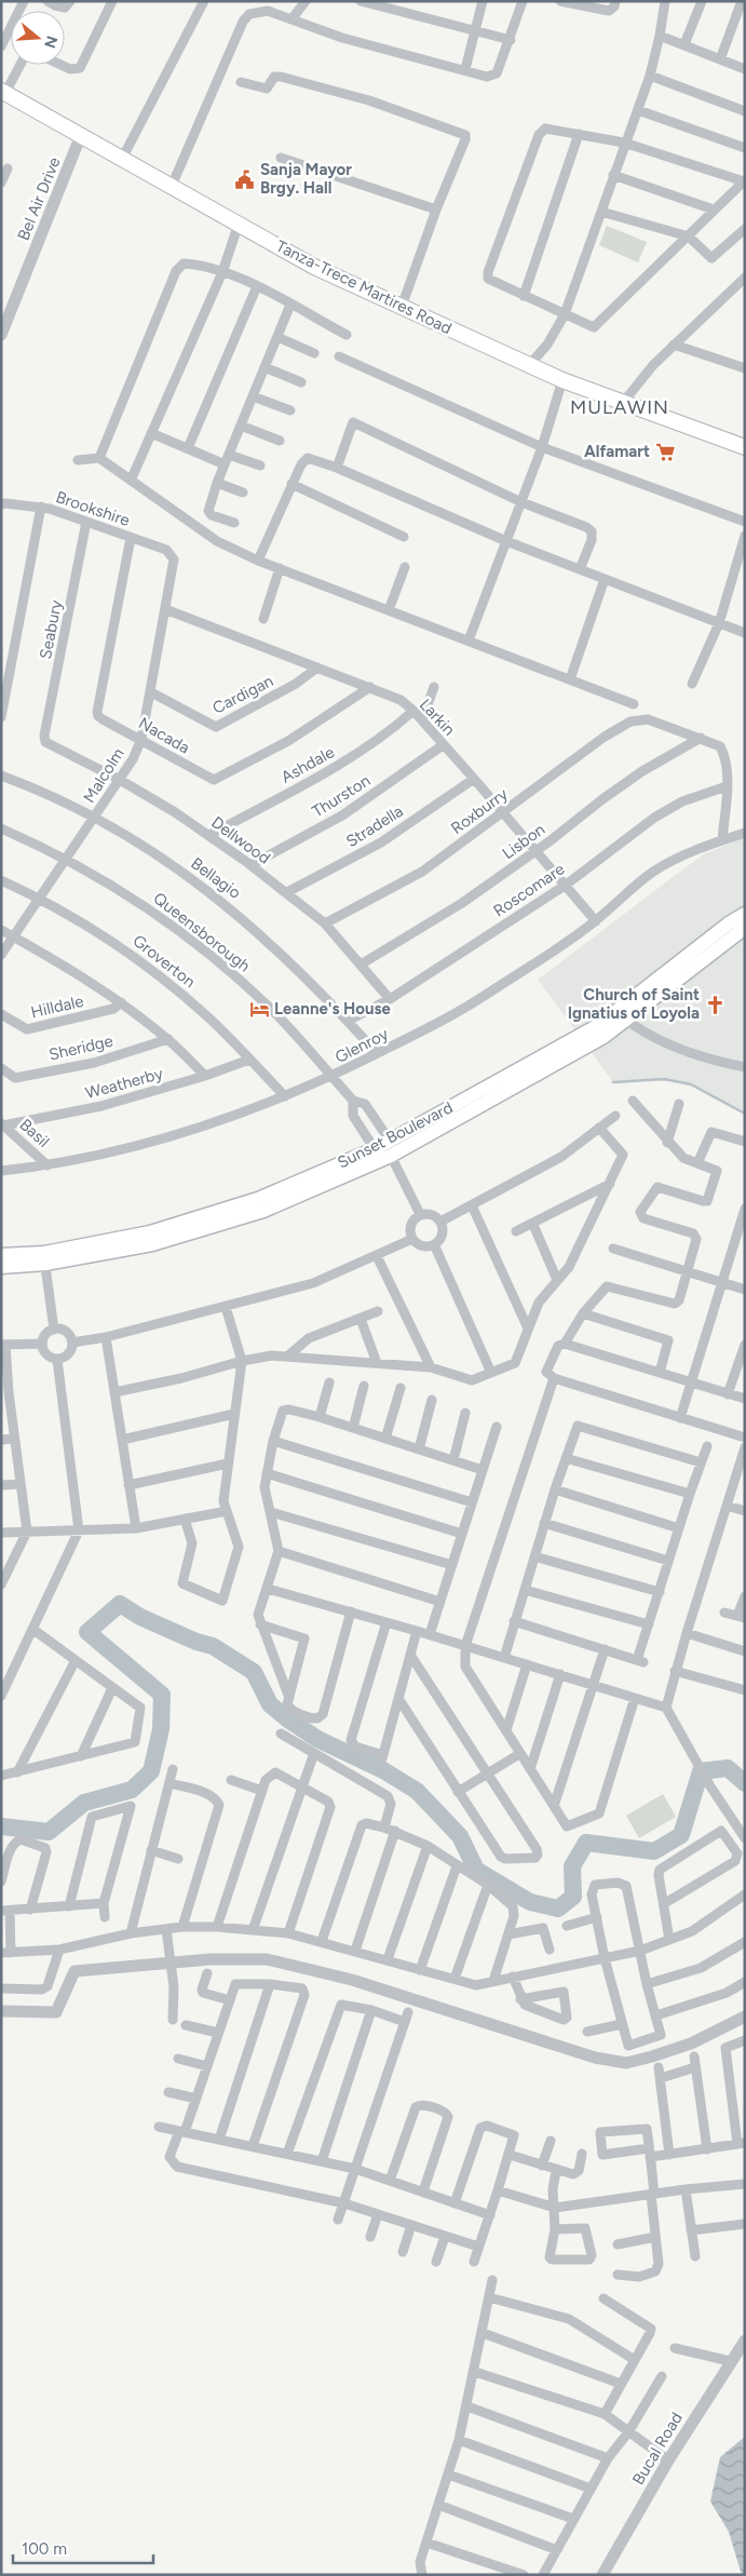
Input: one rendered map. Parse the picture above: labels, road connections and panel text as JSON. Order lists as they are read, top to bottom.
{
  "streets": {
    "main road": ["Tanza-Trece Martires Road", "Sunset Boulevard"],
    "street": [
      "Bel Air Drive",
      "Brookshire",
      "Seabury",
      "Cardigan",
      "Larkin",
      "Nacada",
      "Ashdale",
      "Malcolm",
      "Thurston",
      "Roxburry",
      "Stradella",
      "Dellwood",
      "Lisbon",
      "Bellagio",
      "Roscomare",
      "Queensborough",
      "Groverton",
      "Hilldale",
      "Glenroy",
      "Sheridge",
      "Weatherby",
      "Basil",
      "Bucal Road"
    ]
  },
  "crossings": [
    ["Bel Air Drive", "Tanza-Trece Martires Road"],
    ["Brookshire", "Seabury"],
    ["Brookshire", "Nacada"],
    ["Brookshire", "Malcolm"],
    ["Seabury", "Dellwood"],
    ["Cardigan", "Larkin"],
    ["Cardigan", "Malcolm"],
    ["Larkin", "Nacada"],
    ["Larkin", "Ashdale"],
    ["Larkin", "Malcolm"],
    ["Larkin", "Thurston"],
    ["Larkin", "Roxburry"],
    ["Larkin", "Stradella"],
    ["Larkin", "Lisbon"],
    ["Larkin", "Roscomare"],
    ["Larkin", "Glenroy"],
    ["Nacada", "Malcolm"],
    ["Ashdale", "Dellwood"],
    ["Malcolm", "Dellwood"],
    ["Malcolm", "Bellagio"],
    ["Malcolm", "Queensborough"],
    ["Malcolm", "Groverton"],
    ["Thurston", "Dellwood"],
    ["Roxburry", "Dellwood"],
    ["Roxburry", "Lisbon"],
    ["Stradella", "Dellwood"],
    ["Dellwood", "Lisbon"],
    ["Dellwood", "Roscomare"],
    ["Bellagio", "Roscomare"],
    ["Bellagio", "Glenroy"],
    ["Queensborough", "Glenroy"],
    ["Queensborough", "Sunset Boulevard"],
    ["Groverton", "Glenroy"],
    ["Groverton", "Weatherby"],
    ["Glenroy", "Basil"],
    ["Weatherby", "Basil"]
  ],
  "districts": ["MULAWIN"],
  "places": {
    "public building": ["Sanja Mayor Brgy. Hall"],
    "supermarket": ["Alfamart"],
    "church": ["Church of Saint Ignatius of Loyola"],
    "hotel": ["Leanne's House"]
  },
  "scale_bar": "100 m",
  "north": "right"
}
